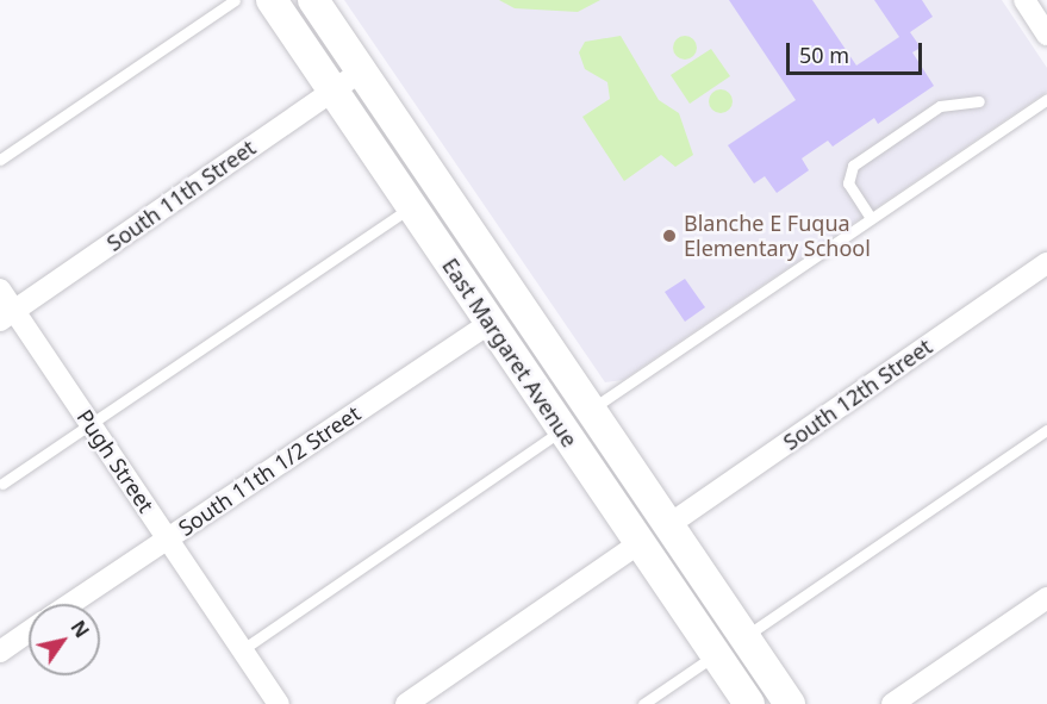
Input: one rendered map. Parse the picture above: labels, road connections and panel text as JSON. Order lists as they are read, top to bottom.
{
  "streets": {
    "main road": ["East Margaret Avenue"],
    "street": [
      "South 11th Street",
      "South 12th Street",
      "Pugh Street",
      "South 11th 1/2 Street"
    ]
  },
  "crossings": [
    ["South 11th Street", "East Margaret Avenue"],
    ["South 11th Street", "Pugh Street"],
    ["East Margaret Avenue", "South 12th Street"],
    ["East Margaret Avenue", "South 11th 1/2 Street"],
    ["Pugh Street", "South 11th 1/2 Street"]
  ],
  "places": ["Blanche E Fuqua Elementary School"],
  "scale_bar": "50 m",
  "north": "top right"
}
